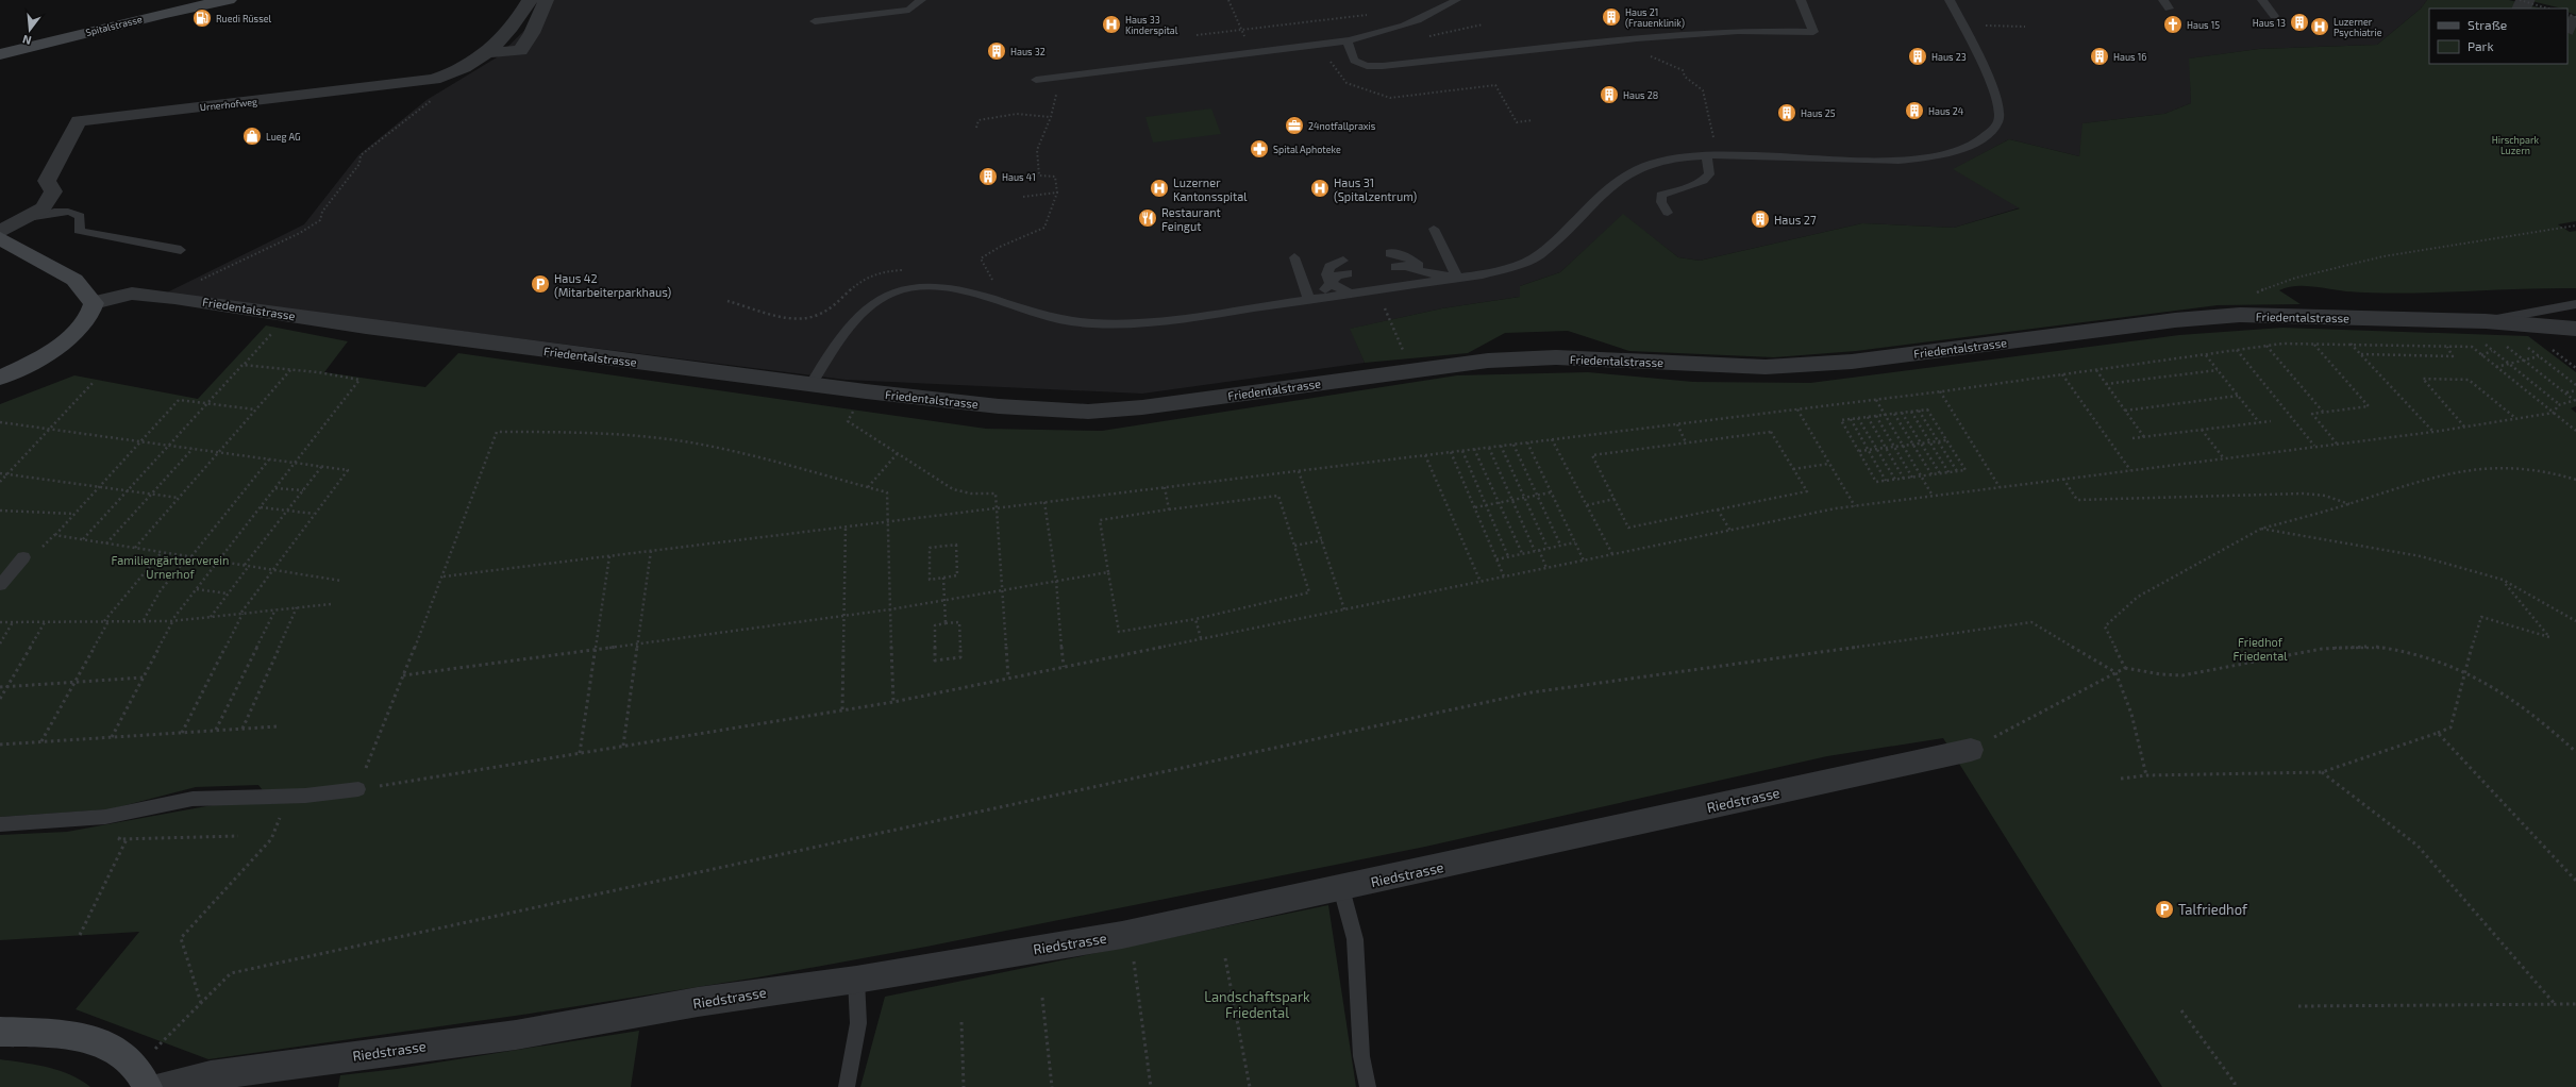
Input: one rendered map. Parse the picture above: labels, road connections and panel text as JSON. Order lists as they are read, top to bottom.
{
  "streets": {
    "main road": ["Spitalstrasse"],
    "street": ["Urnerhofweg", "Friedentalstrasse", "Riedstrasse"]
  },
  "parks": [
    "Hirschpark Luzern",
    "Familiengärtnerverein Urnerhof",
    "Friedhof Friedental",
    "Landschaftspark Friedental"
  ],
  "places": {
    "building": [
      "Haus 21 (Frauenklinik)",
      "Haus 13",
      "Haus 32",
      "Haus 23",
      "Haus 16",
      "Haus 28",
      "Haus 24",
      "Haus 25",
      "Haus 41",
      "Haus 27"
    ],
    "fuel station": ["Ruedi Rüssel"],
    "hospital": [
      "Haus 33 Kinderspital",
      "Luzerner Psychiatrie",
      "Luzerner Kantonsspital",
      "Haus 31 (Spitalzentrum)"
    ],
    "church": ["Haus 15"],
    "office": ["24notfallpraxis"],
    "shop": ["Lueg AG"],
    "pharmacy": ["Spital Aphoteke"],
    "restaurant": ["Restaurant Feingut"],
    "parking": ["Haus 42 (Mitarbeiterparkhaus)", "Talfriedhof"]
  },
  "legend": ["Straße", "Park"],
  "north": "bottom"
}
